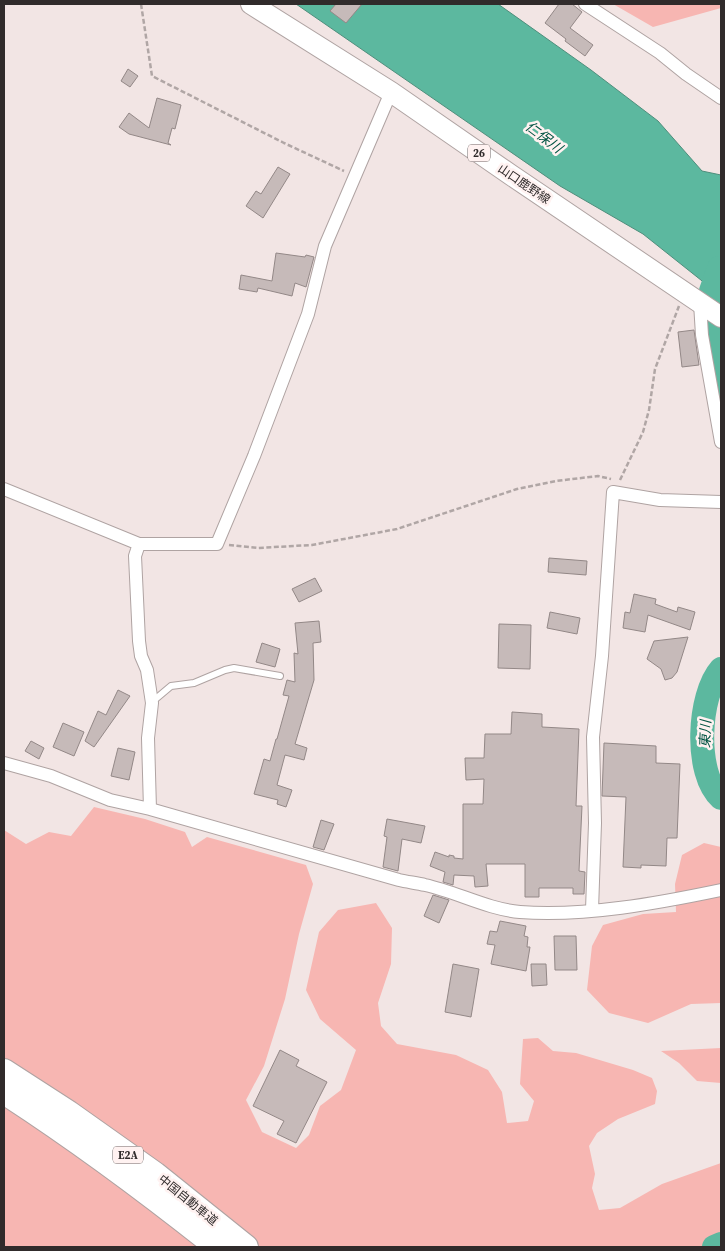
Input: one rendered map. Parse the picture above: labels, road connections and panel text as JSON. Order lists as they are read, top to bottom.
{
  "streets": {
    "highway": ["E2A", "中国自動車道"],
    "main road": ["26", "山口鹿野線"]
  },
  "water": ["仁保川", "東川"]
}
